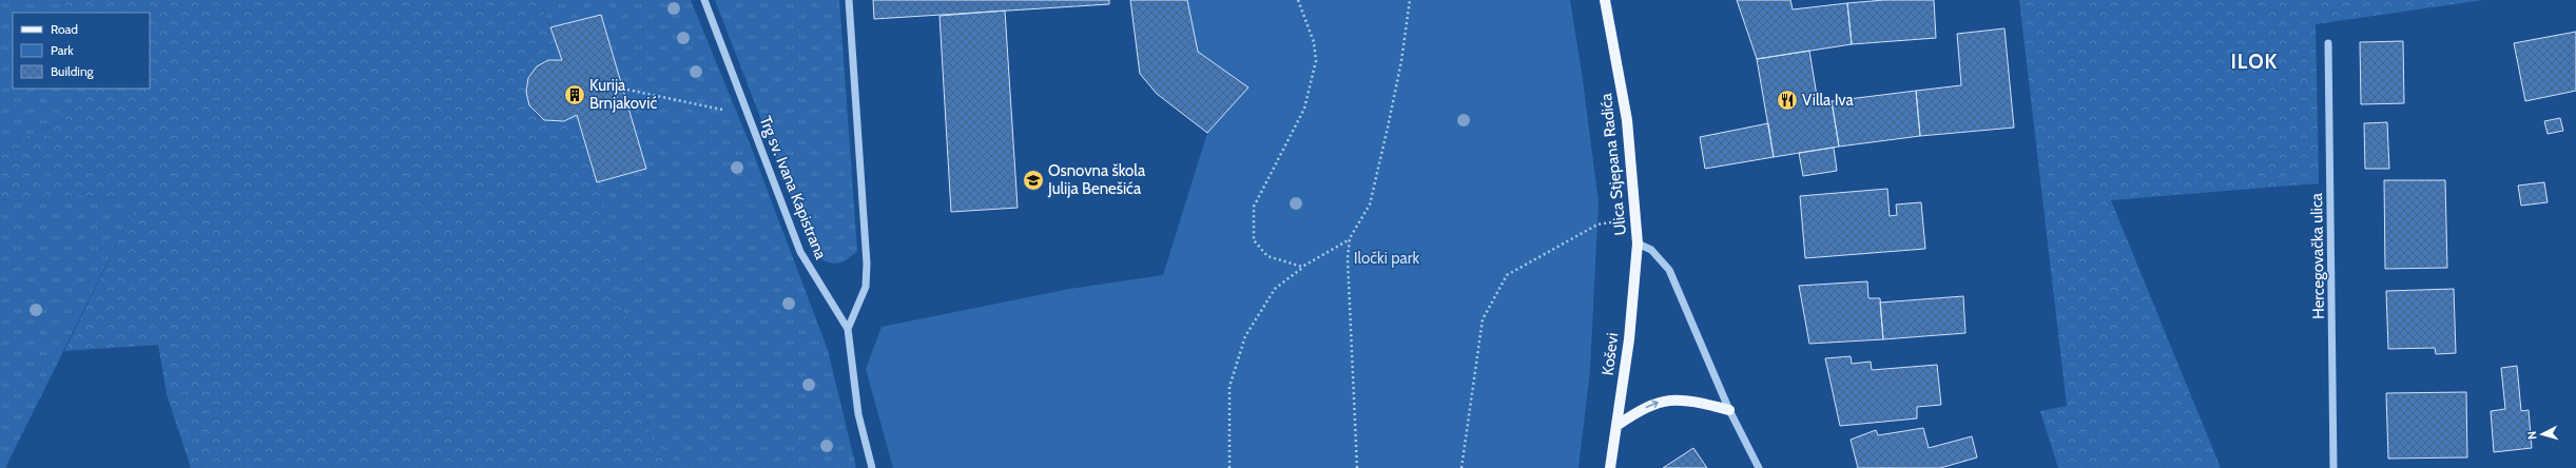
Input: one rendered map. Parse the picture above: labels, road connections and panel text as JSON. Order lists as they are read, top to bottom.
{
  "streets": {
    "main road": ["Ulica Stjepana Radića", "Koševi"],
    "street": ["Trg sv. Ivana Kapistrana", "Hercegovačka ulica"]
  },
  "crossings": [
    ["Ulica Stjepana Radića", "Koševi"]
  ],
  "districts": ["ILOK"],
  "parks": ["Iločki park"],
  "places": {
    "building": ["Kurija Brnjaković"],
    "restaurant": ["Villa Iva"],
    "school or university": ["Osnovna škola Julija Benešića"]
  },
  "legend": ["Road", "Park", "Building"],
  "north": "left"
}
